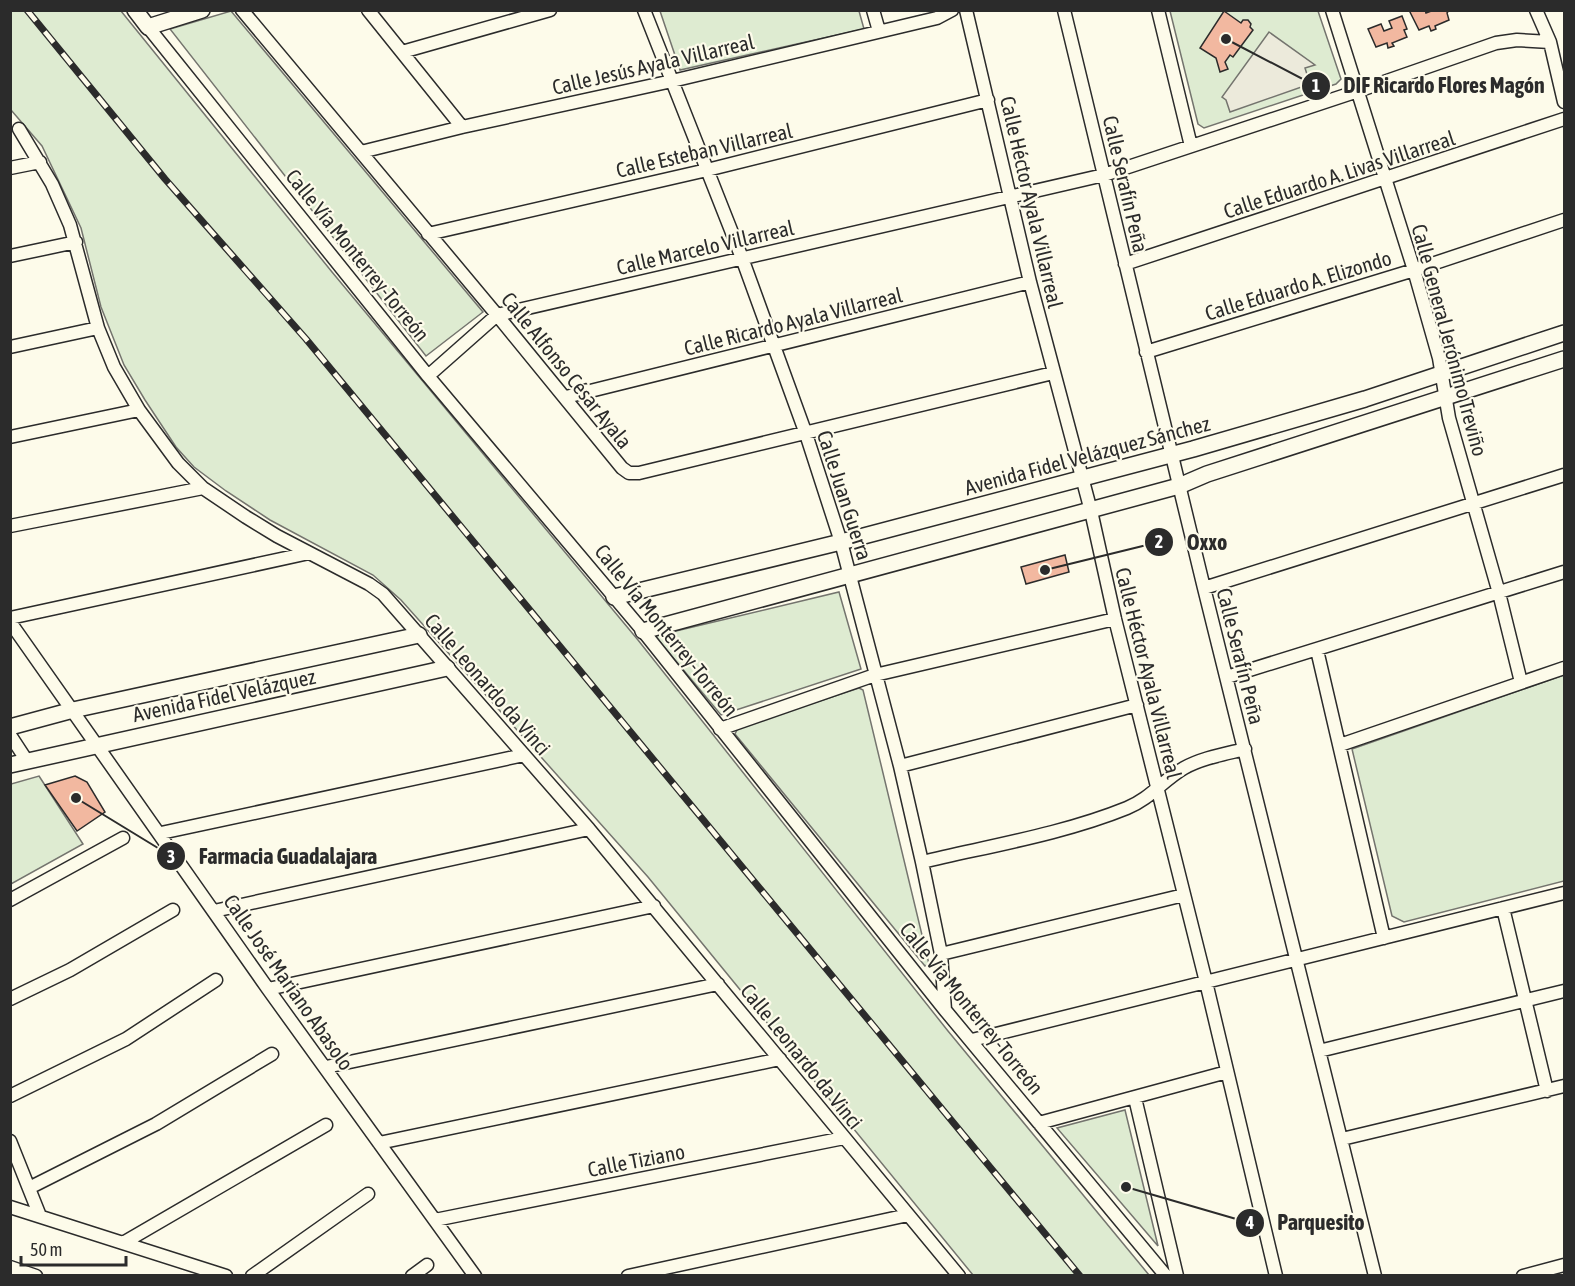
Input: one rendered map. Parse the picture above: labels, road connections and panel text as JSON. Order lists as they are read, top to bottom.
{
  "streets": {
    "street": [
      "Calle Jesús Ayala Villarreal",
      "Calle Esteban Villarreal",
      "Calle Eduardo A. Livas Villarreal",
      "Calle Serafín Peña",
      "Calle Héctor Ayala Villarreal",
      "Calle Marcelo Villarreal",
      "Calle Vía Monterrey-Torreón",
      "Calle Eduardo A. Elizondo",
      "Calle Ricardo Ayala Villarreal",
      "Calle General Jerónimo Treviño",
      "Calle Alfonso César Ayala",
      "Avenida Fidel Velázquez Sánchez",
      "Calle Juan Guerra",
      "Calle Leonardo da Vinci",
      "Avenida Fidel Velázquez",
      "Calle José Mariano Abasolo",
      "Calle Tiziano"
    ]
  },
  "crossings": [
    ["Calle Jesús Ayala Villarreal", "Calle Alfonso César Ayala"],
    ["Calle Jesús Ayala Villarreal", "Calle Juan Guerra"],
    ["Calle Esteban Villarreal", "Calle Héctor Ayala Villarreal"],
    ["Calle Esteban Villarreal", "Calle Alfonso César Ayala"],
    ["Calle Esteban Villarreal", "Calle Juan Guerra"],
    ["Calle Eduardo A. Livas Villarreal", "Calle Serafín Peña"],
    ["Calle Eduardo A. Livas Villarreal", "Calle General Jerónimo Treviño"],
    ["Calle Serafín Peña", "Calle Marcelo Villarreal"],
    ["Calle Serafín Peña", "Calle Eduardo A. Elizondo"],
    ["Calle Serafín Peña", "Avenida Fidel Velázquez Sánchez"],
    ["Calle Héctor Ayala Villarreal", "Calle Marcelo Villarreal"],
    ["Calle Héctor Ayala Villarreal", "Calle Ricardo Ayala Villarreal"],
    ["Calle Héctor Ayala Villarreal", "Calle Alfonso César Ayala"],
    ["Calle Héctor Ayala Villarreal", "Avenida Fidel Velázquez Sánchez"],
    ["Calle Marcelo Villarreal", "Calle Vía Monterrey-Torreón"],
    ["Calle Marcelo Villarreal", "Calle General Jerónimo Treviño"],
    ["Calle Marcelo Villarreal", "Calle Alfonso César Ayala"],
    ["Calle Marcelo Villarreal", "Calle Juan Guerra"],
    ["Calle Vía Monterrey-Torreón", "Avenida Fidel Velázquez Sánchez"],
    ["Calle Vía Monterrey-Torreón", "Calle Juan Guerra"],
    ["Calle Eduardo A. Elizondo", "Calle General Jerónimo Treviño"],
    ["Calle Ricardo Ayala Villarreal", "Calle Alfonso César Ayala"],
    ["Calle Ricardo Ayala Villarreal", "Calle Juan Guerra"],
    ["Calle General Jerónimo Treviño", "Avenida Fidel Velázquez Sánchez"],
    ["Calle Alfonso César Ayala", "Calle Juan Guerra"],
    ["Avenida Fidel Velázquez Sánchez", "Calle Juan Guerra"],
    ["Calle Leonardo da Vinci", "Avenida Fidel Velázquez"],
    ["Calle Leonardo da Vinci", "Calle Tiziano"],
    ["Avenida Fidel Velázquez", "Calle José Mariano Abasolo"],
    ["Calle José Mariano Abasolo", "Calle Tiziano"]
  ],
  "places": [
    "DIF Ricardo Flores Magón",
    "Oxxo",
    "Farmacia Guadalajara",
    "Parquesito"
  ],
  "scale_bar": "50 m"
}
